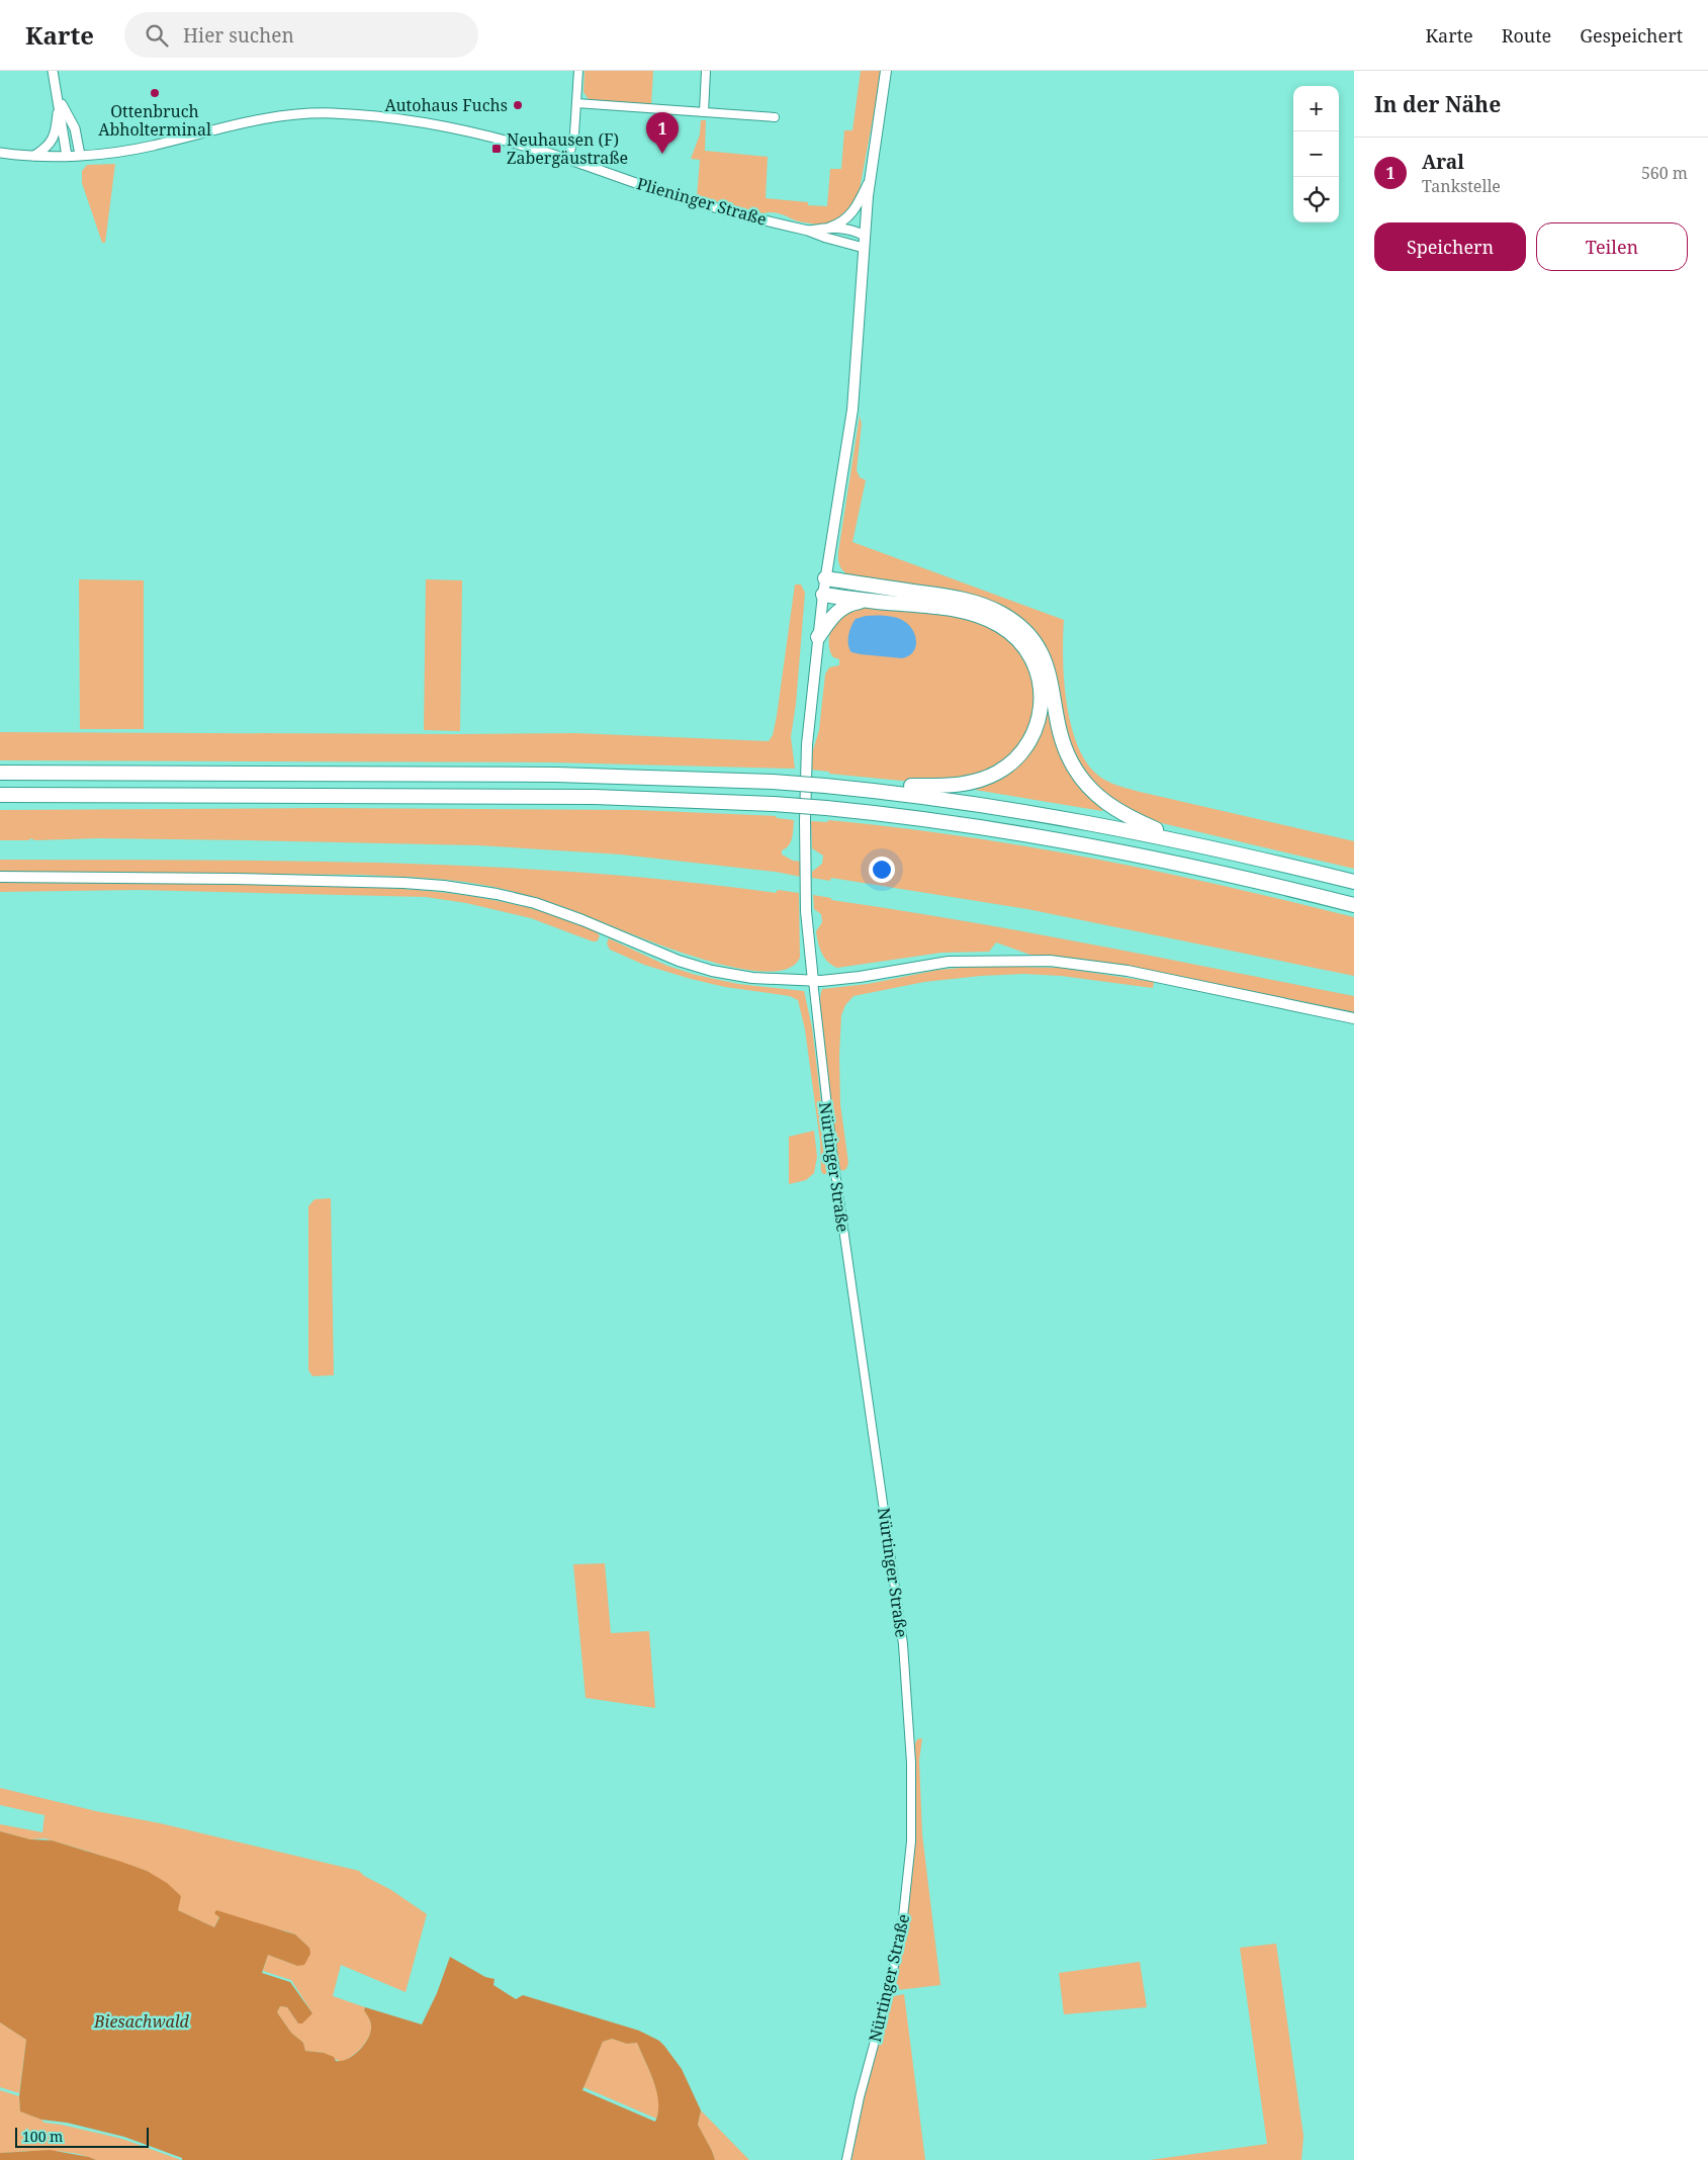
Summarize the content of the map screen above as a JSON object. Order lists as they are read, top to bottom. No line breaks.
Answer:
{"streets":{"street":["Plieninger Straße","Nürtinger Straße"]},"parks":["Biesachwald"],"places":{"other":["Ottenbruch Abholterminal","Autohaus Fuchs"],"transit":["Neuhausen (F) Zabergäustraße"]},"scale_bar":"100 m","page":{"header":"Karte","search":"Hier suchen","nav":["Karte","Route","Gespeichert"],"heading":"In der Nähe","map_buttons":["+","−"],"pins":"1","list":[{"mark":"1","name":"Aral","note":"Tankstelle","value":"560 m"}],"buttons":["Speichern","Teilen"],"scale":"100 m"}}
